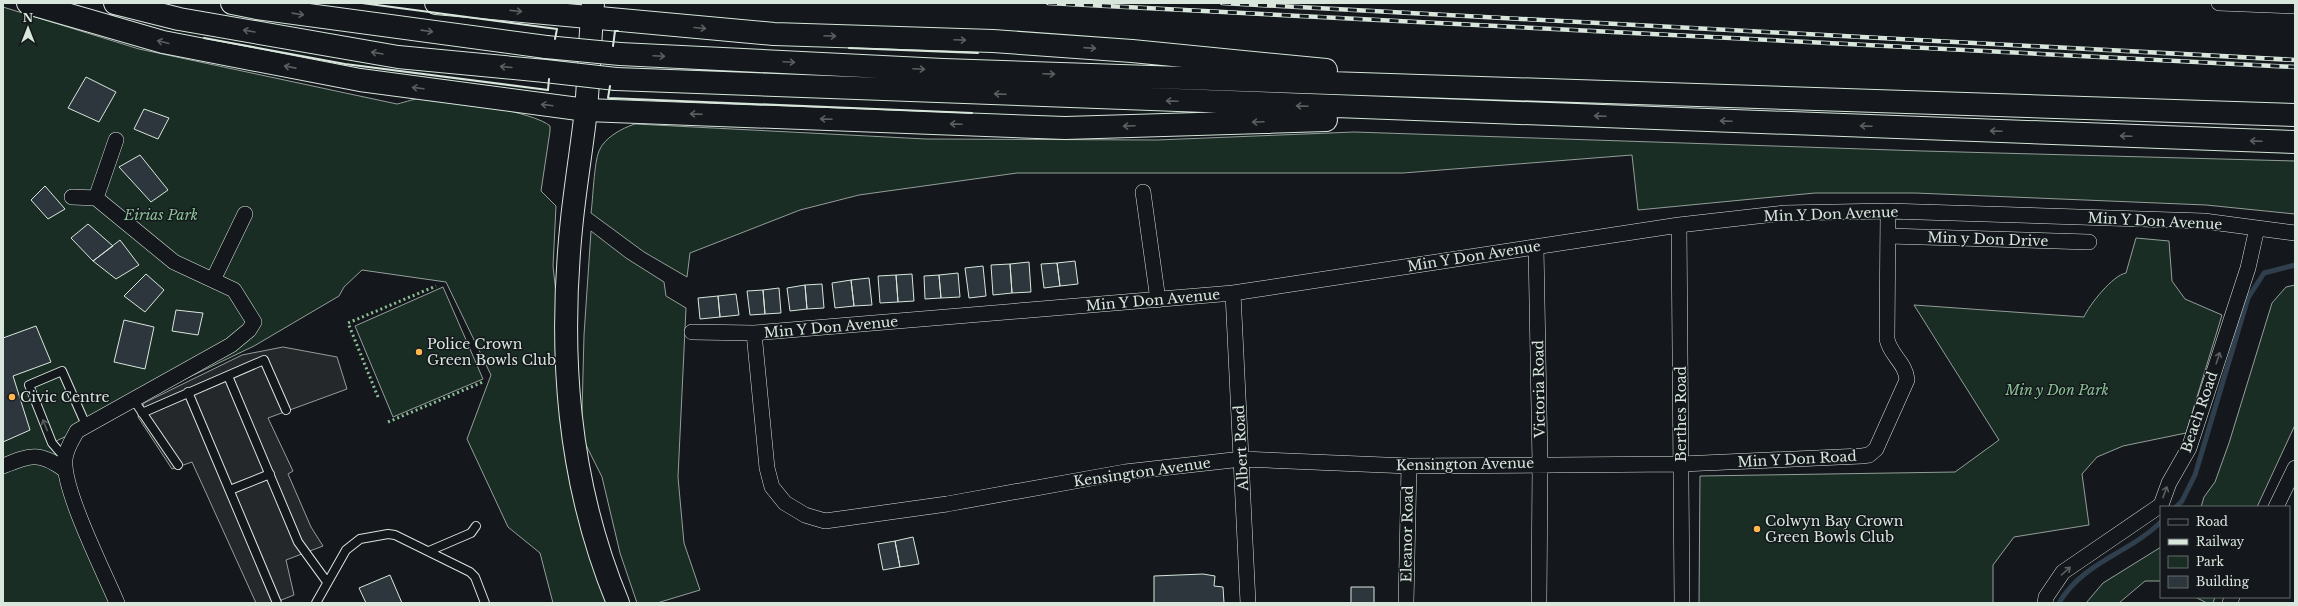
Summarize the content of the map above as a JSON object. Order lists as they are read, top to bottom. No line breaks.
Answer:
{"streets":{"street":["Min Y Don Avenue","Min y Don Drive","Victoria Road","Beach Road","Berthes Road","Albert Road","Min Y Don Road","Kensington Avenue","Eleanor Road"]},"crossings":[["Min Y Don Avenue","Victoria Road"],["Min Y Don Avenue","Beach Road"],["Min Y Don Avenue","Berthes Road"],["Min Y Don Avenue","Albert Road"],["Min Y Don Avenue","Min Y Don Road"],["Min Y Don Avenue","Kensington Avenue"],["Min y Don Drive","Min Y Don Road"],["Victoria Road","Kensington Avenue"],["Berthes Road","Min Y Don Road"],["Berthes Road","Kensington Avenue"],["Albert Road","Kensington Avenue"],["Min Y Don Road","Kensington Avenue"],["Kensington Avenue","Eleanor Road"]],"one_way":["Beach Road"],"parks":["Eirias Park","Min y Don Park"],"places":["Police Crown Green Bowls Club","Civic Centre","Colwyn Bay Crown Green Bowls Club"],"legend":["Road","Railway","Park","Building"],"north":"top"}
